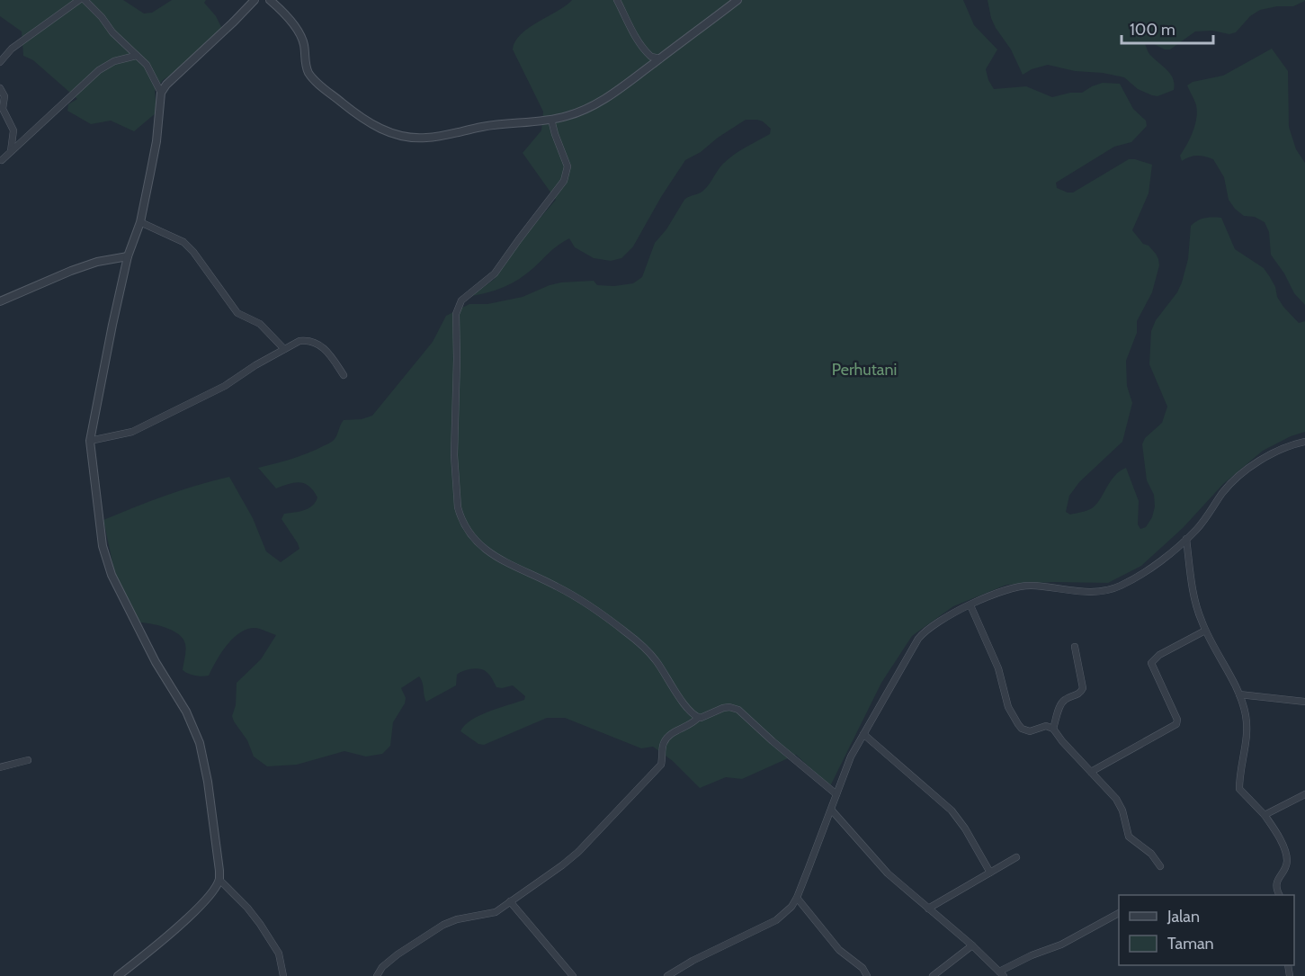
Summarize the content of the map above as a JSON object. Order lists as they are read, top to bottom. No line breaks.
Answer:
{"parks":["Perhutani"],"legend":["Jalan","Taman"],"scale_bar":"100 m"}
